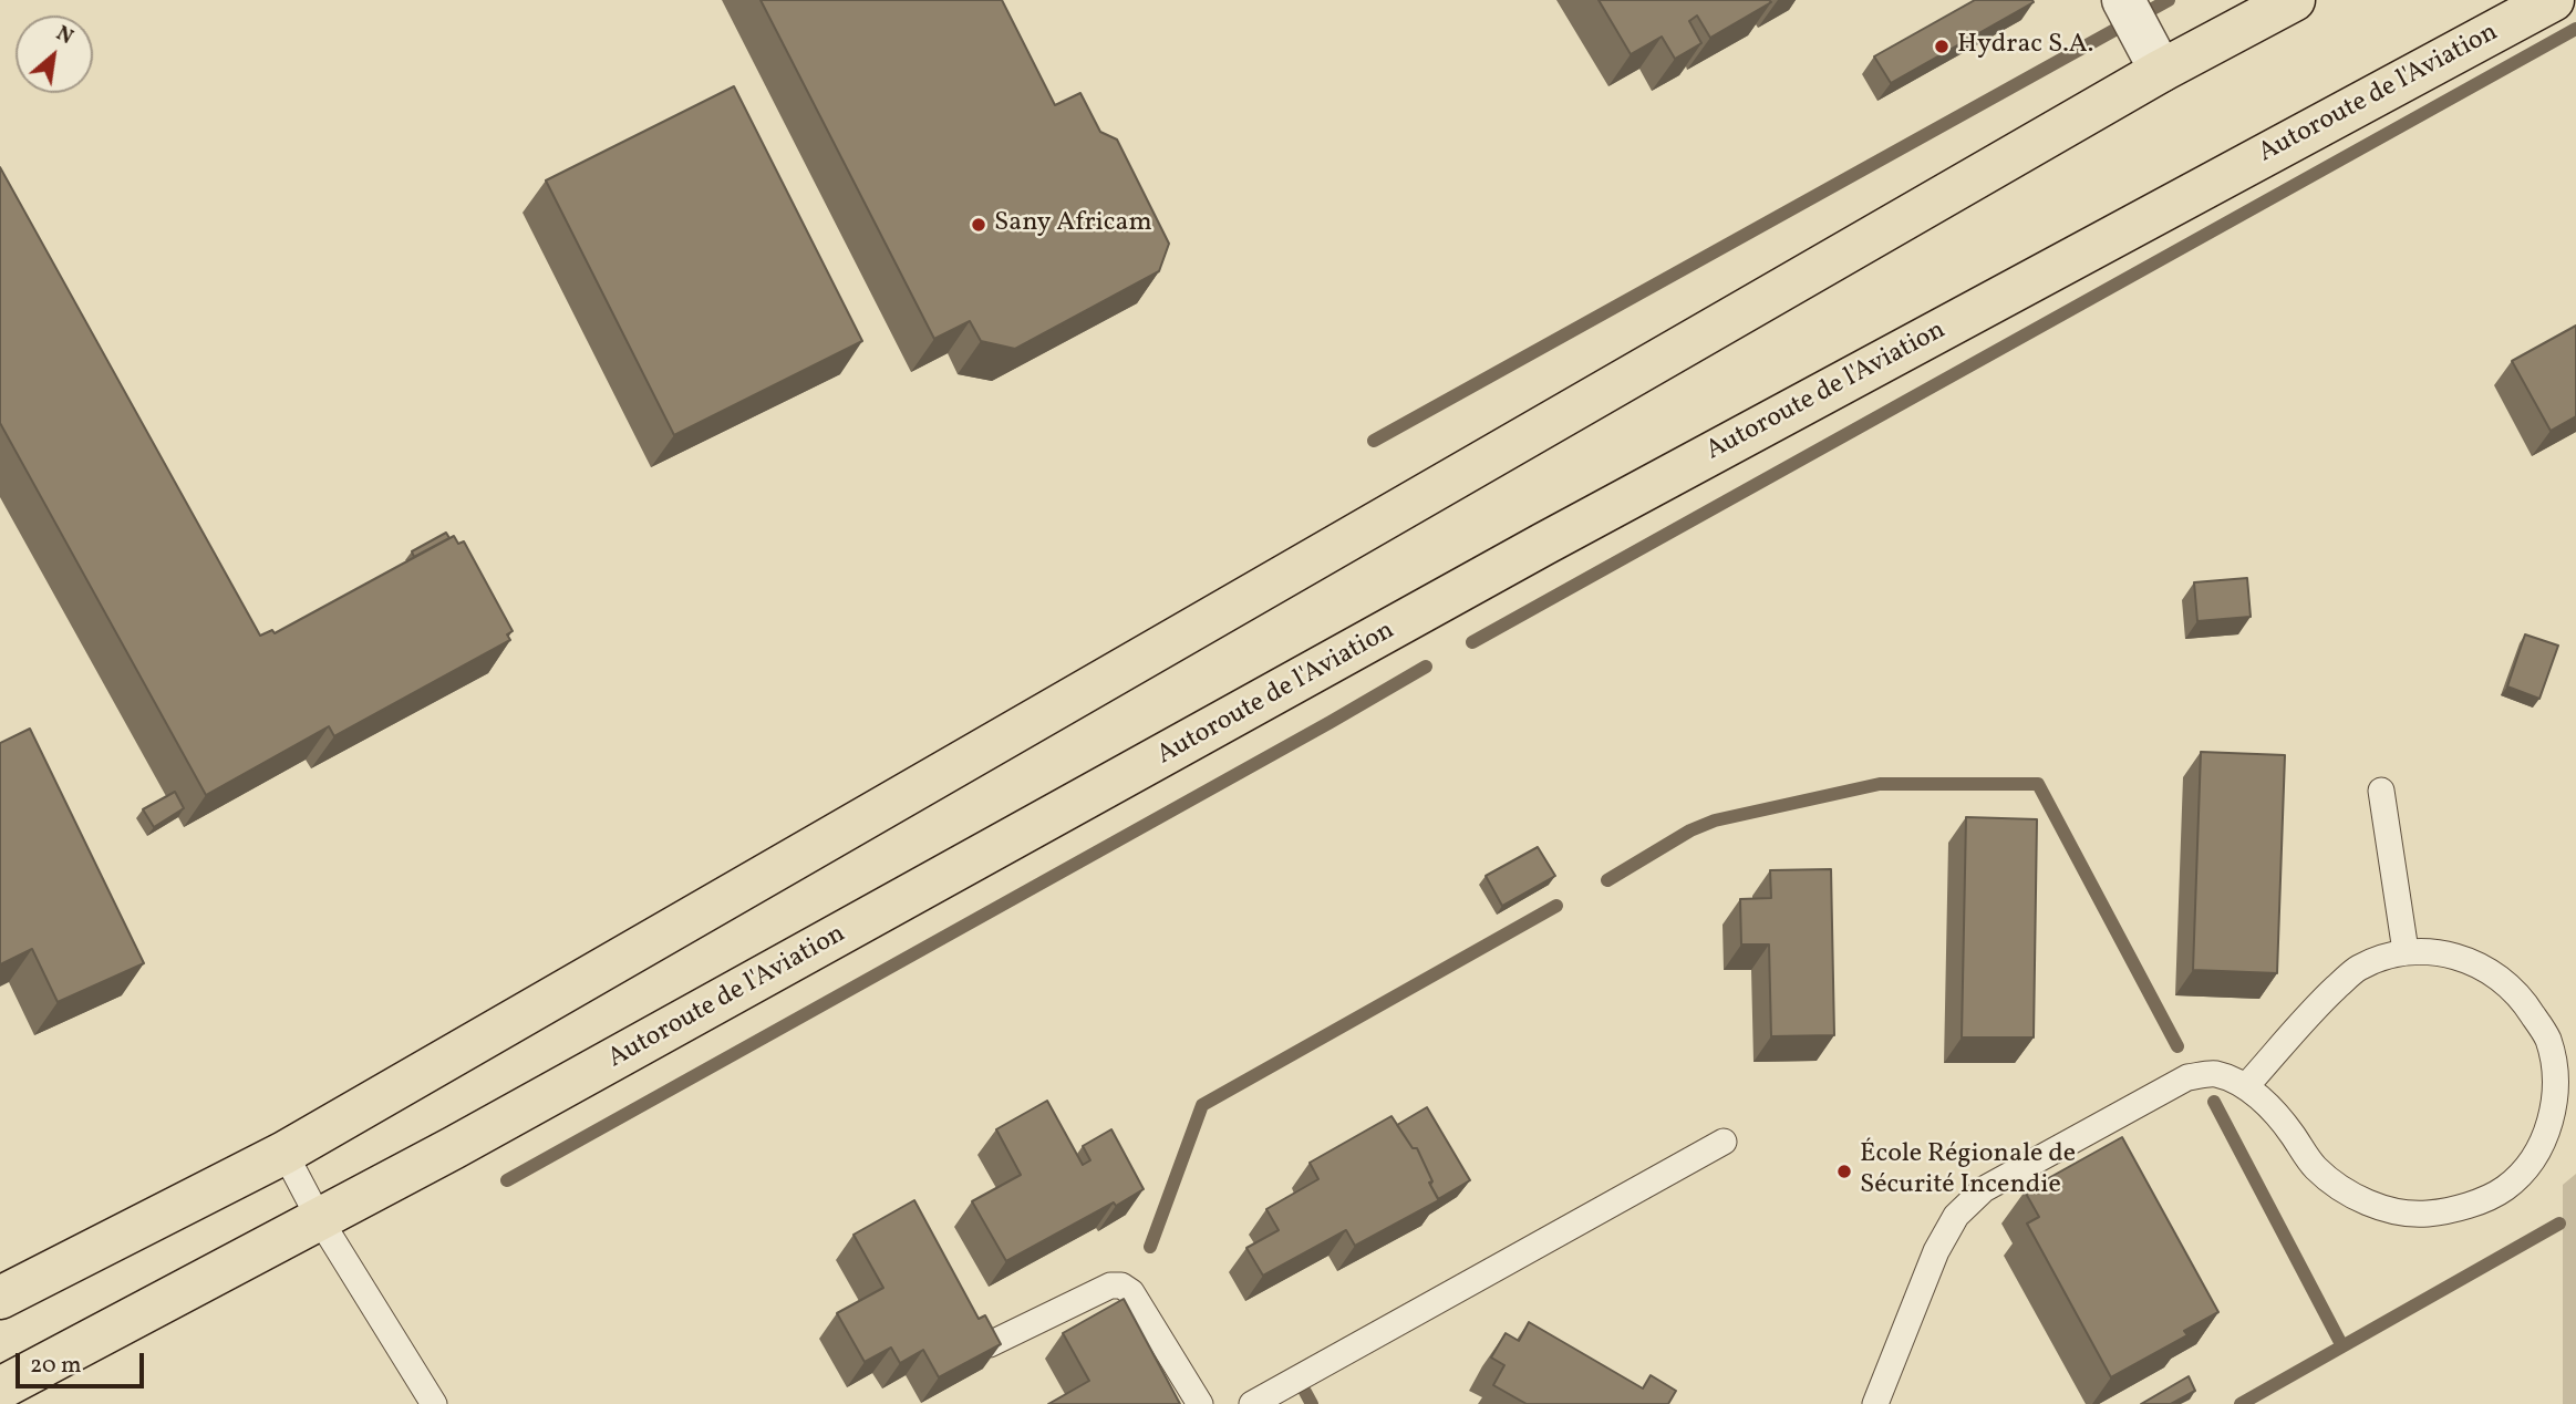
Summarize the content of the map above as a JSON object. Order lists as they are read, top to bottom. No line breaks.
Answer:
{"streets":{"highway":["Autoroute de l'Aviation"]},"places":["Hydrac S.A.","Sany Africam","École Régionale de Sécurité Incendie"],"scale_bar":"20 m","north":"top right"}
